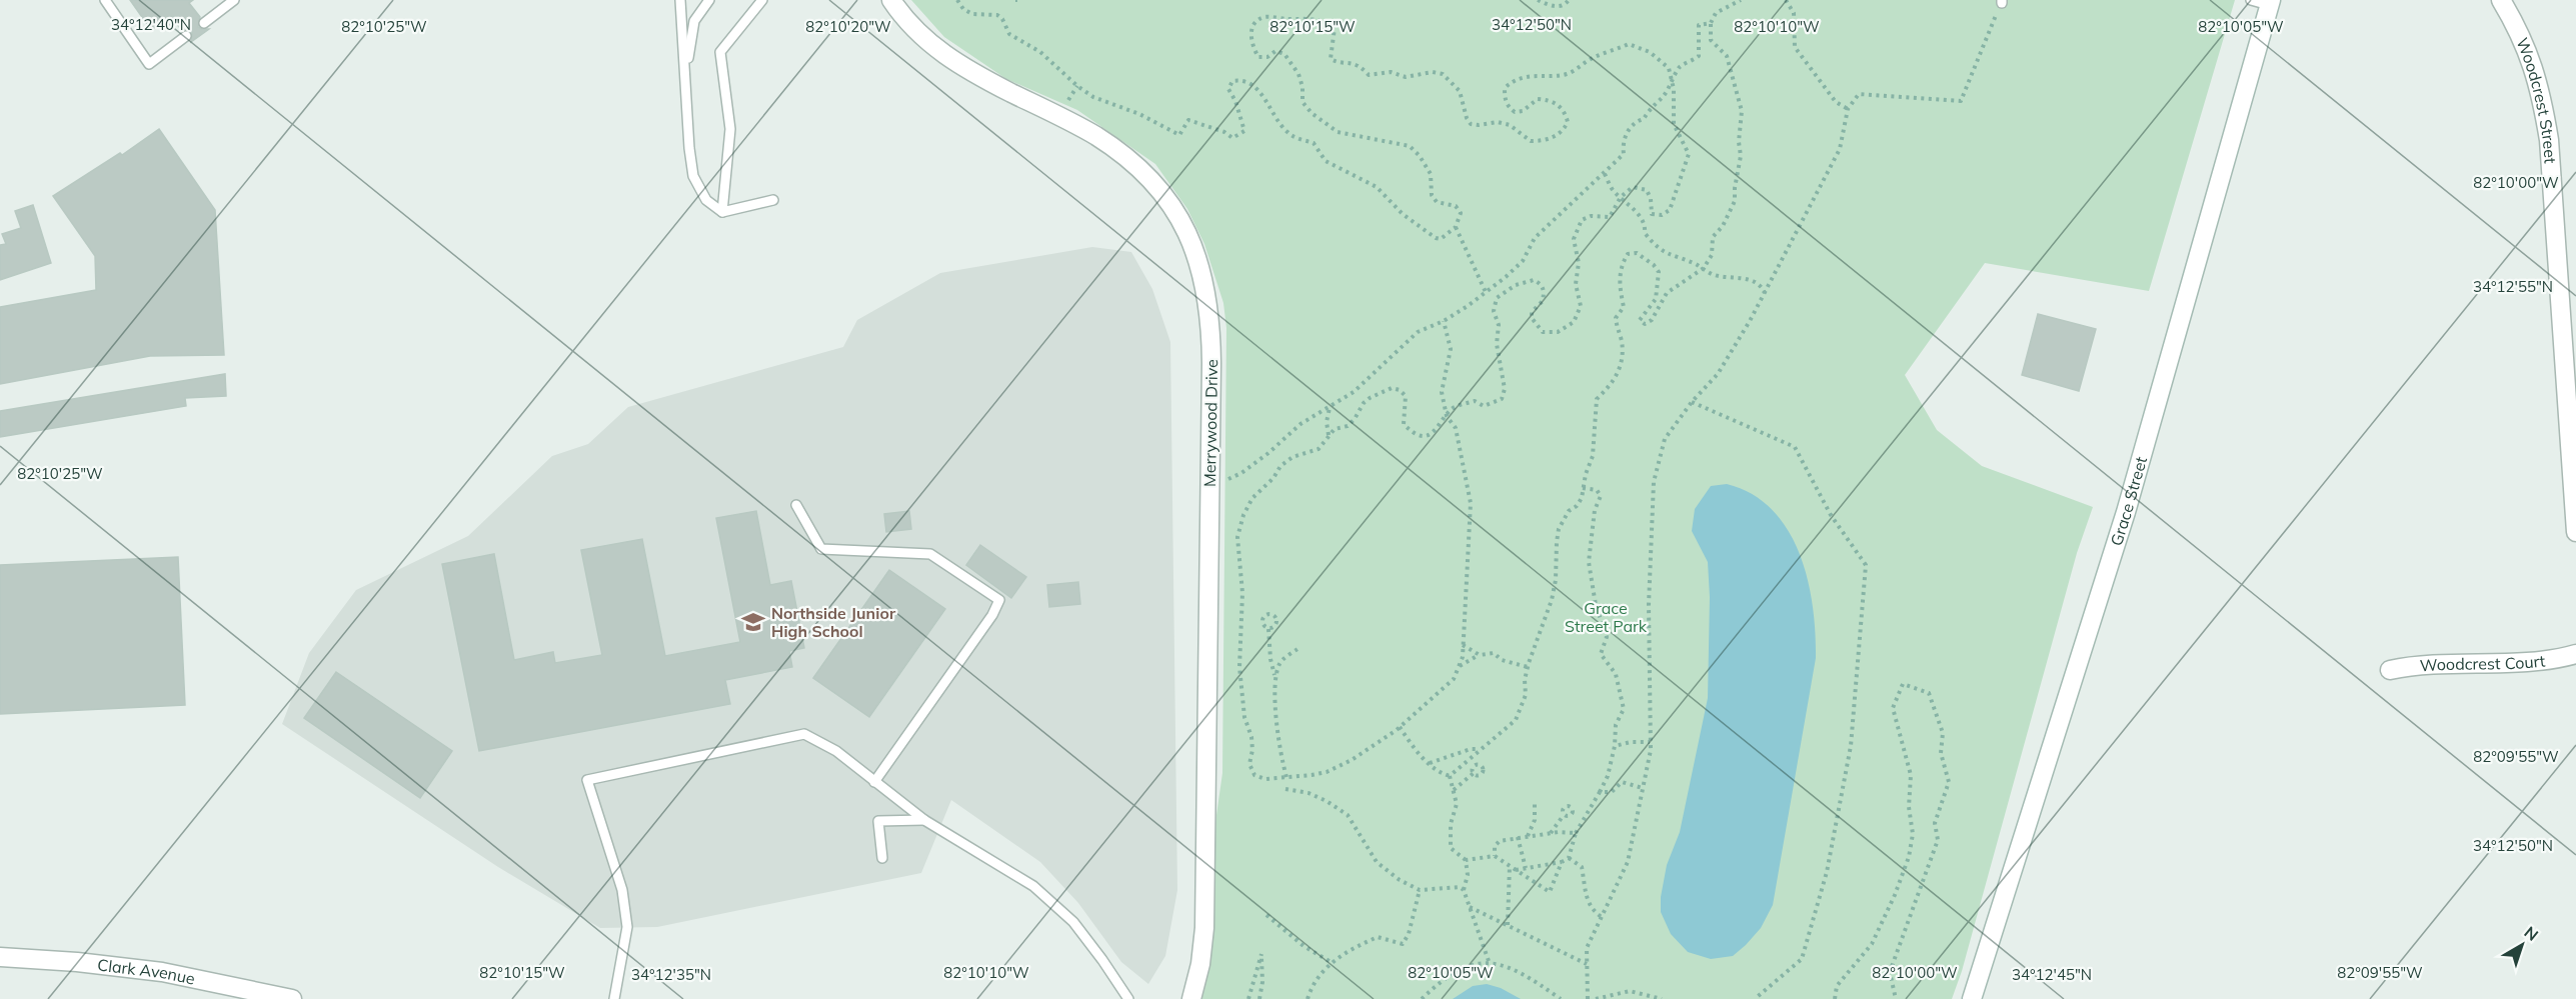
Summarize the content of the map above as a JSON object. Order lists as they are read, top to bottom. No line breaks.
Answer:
{"streets":{"street":["Woodcrest Street","Merrywood Drive","Grace Street","Woodcrest Court","Clark Avenue"]},"parks":["Grace Street Park"],"places":{"school or university":["Northside Junior High School"]},"north":"top right","coordinates":["34°12'40\"N","34°12'50\"N","82°10'25\"W","82°10'20\"W","82°10'15\"W","82°10'10\"W","82°10'05\"W","82°10'00\"W","34°12'55\"N","82°09'55\"W","34°12'35\"N","34°12'45\"N"]}
